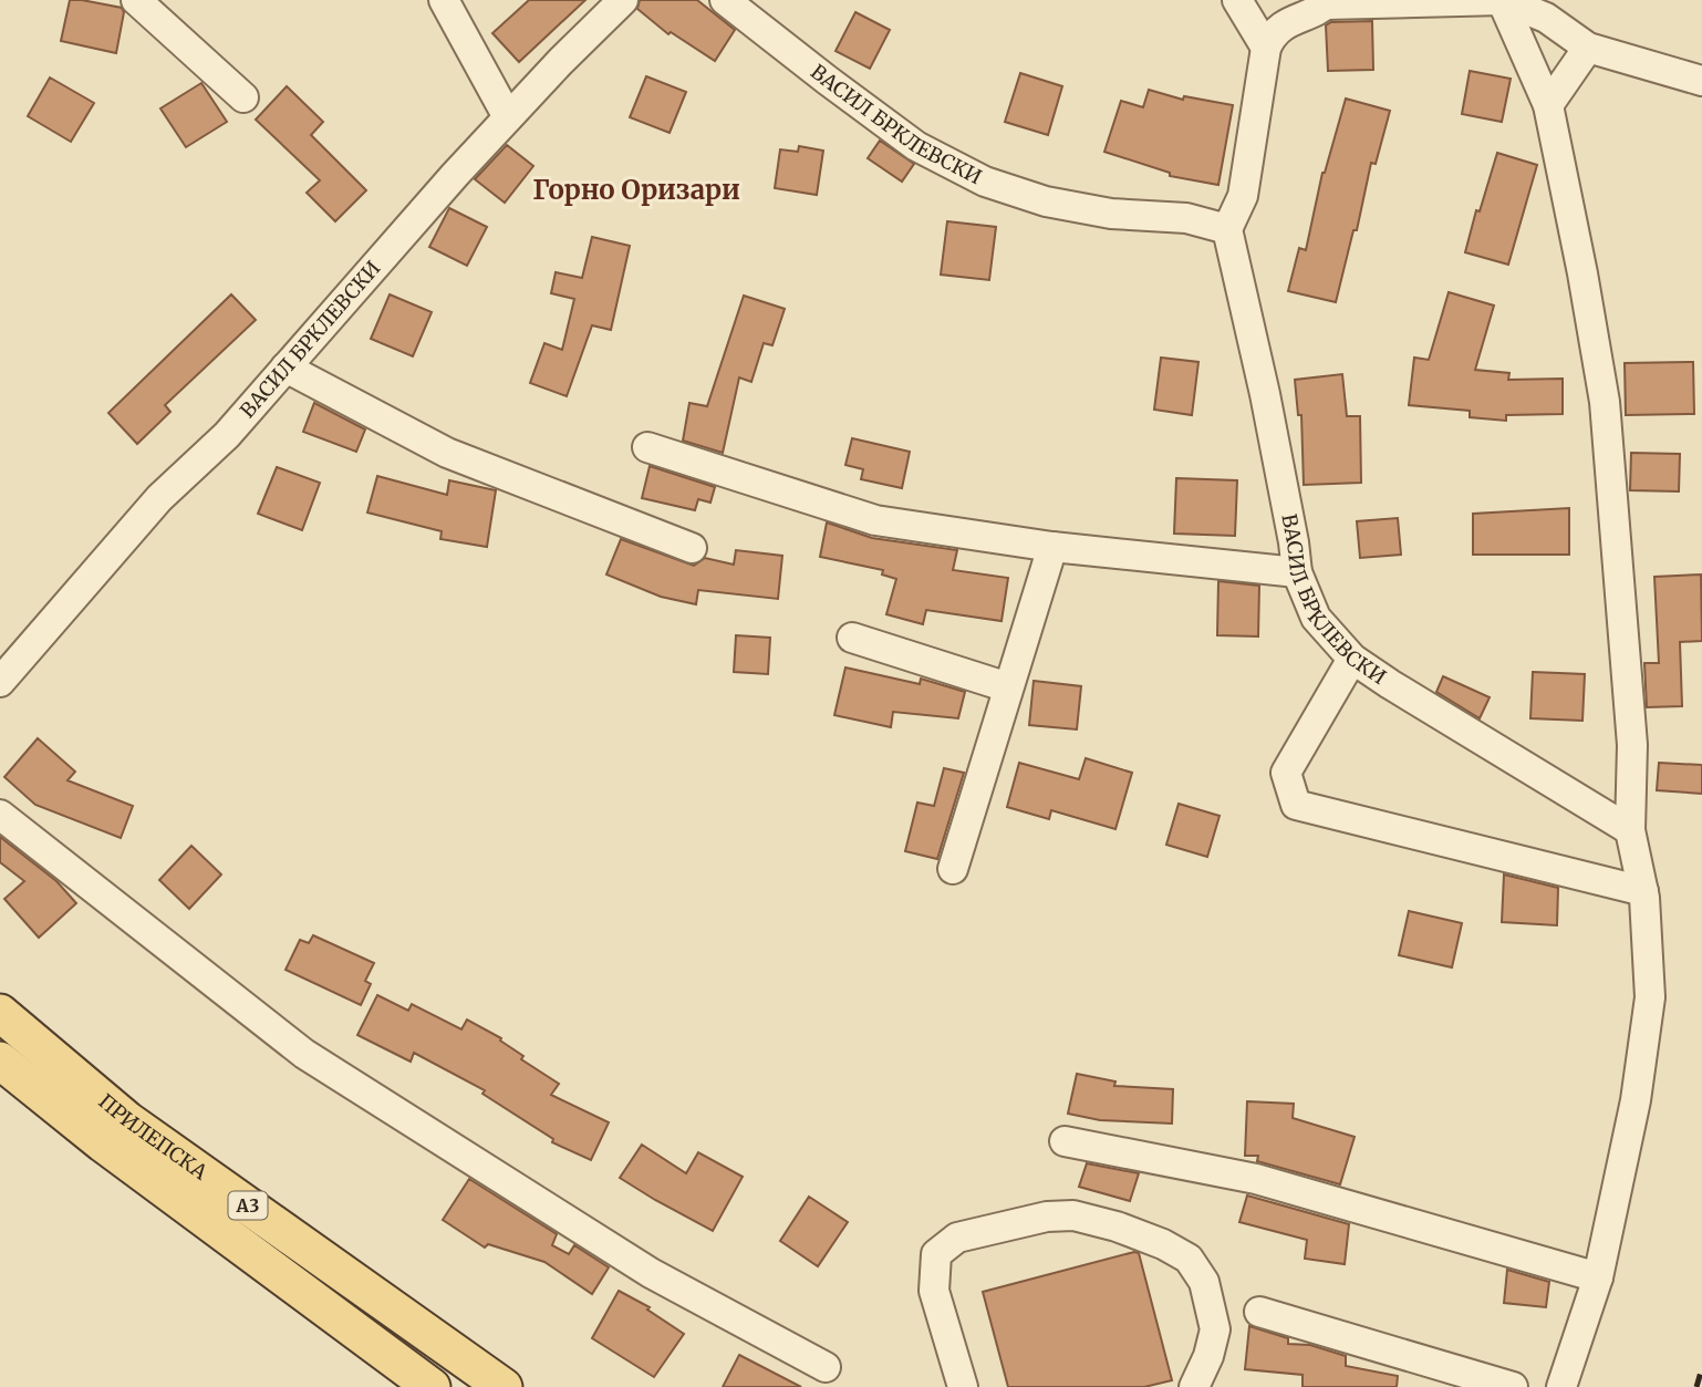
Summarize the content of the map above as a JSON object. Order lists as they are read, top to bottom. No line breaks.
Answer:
{"streets":{"main road":["ПРИЛЕПСКА","A3"],"street":["ВАСИЛ БРКЛЕВСКИ"]},"districts":["Горно Оризари"]}
